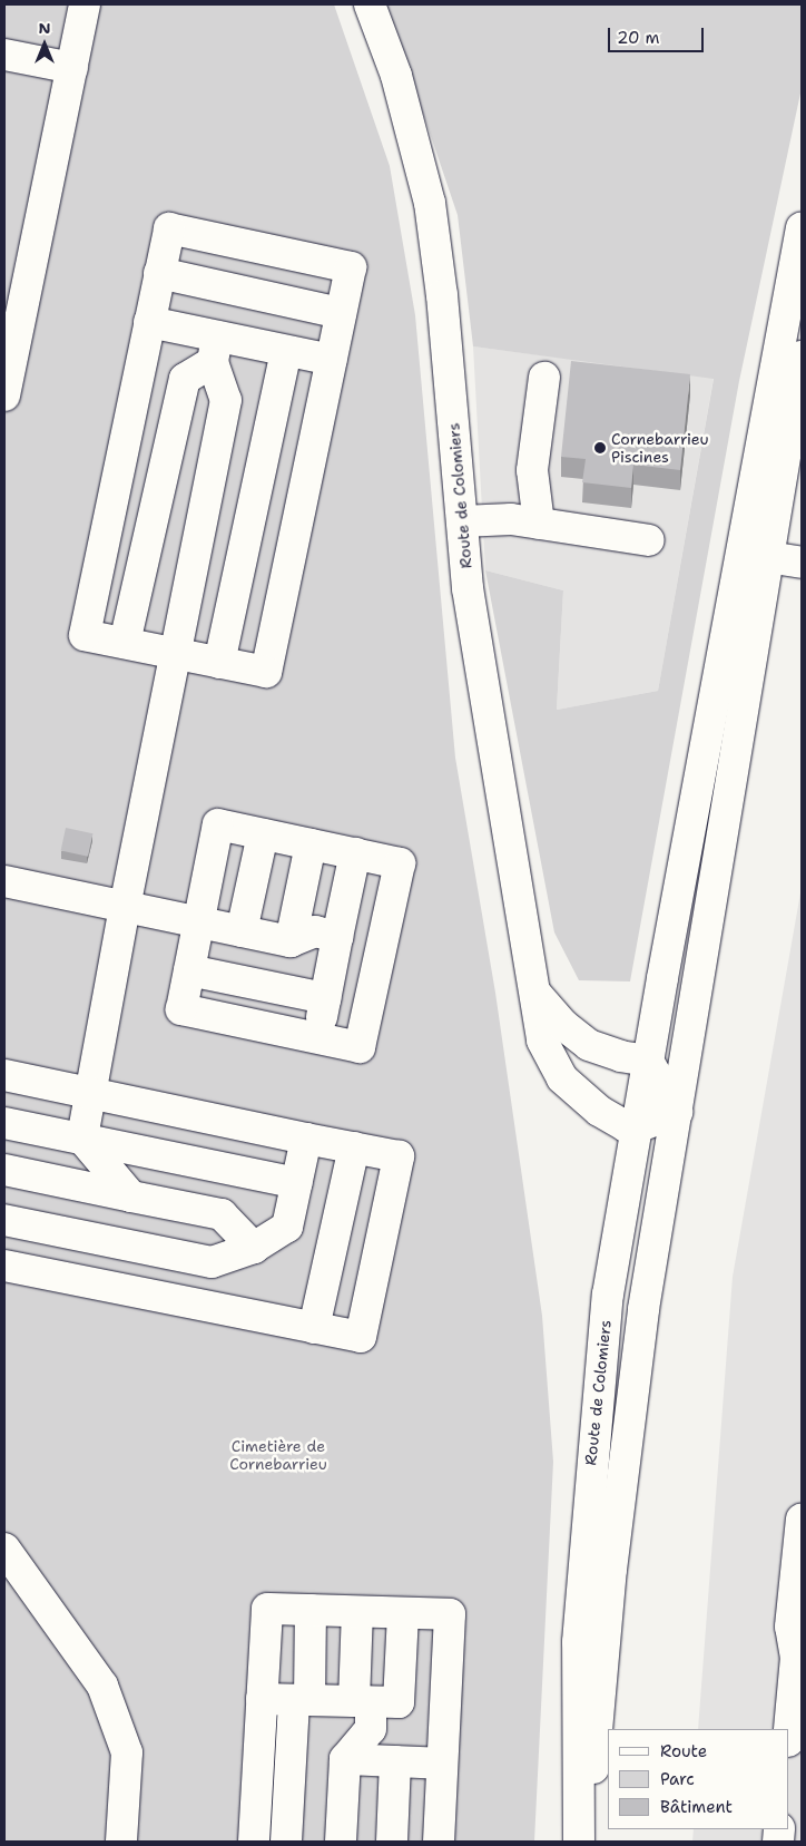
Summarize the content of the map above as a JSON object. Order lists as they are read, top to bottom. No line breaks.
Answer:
{"streets":{"main road":["Route de Colomiers"]},"parks":["Cimetière de Cornebarrieu"],"places":["Cornebarrieu Piscines"],"legend":["Route","Parc","Bâtiment"],"scale_bar":"20 m","north":"top"}
